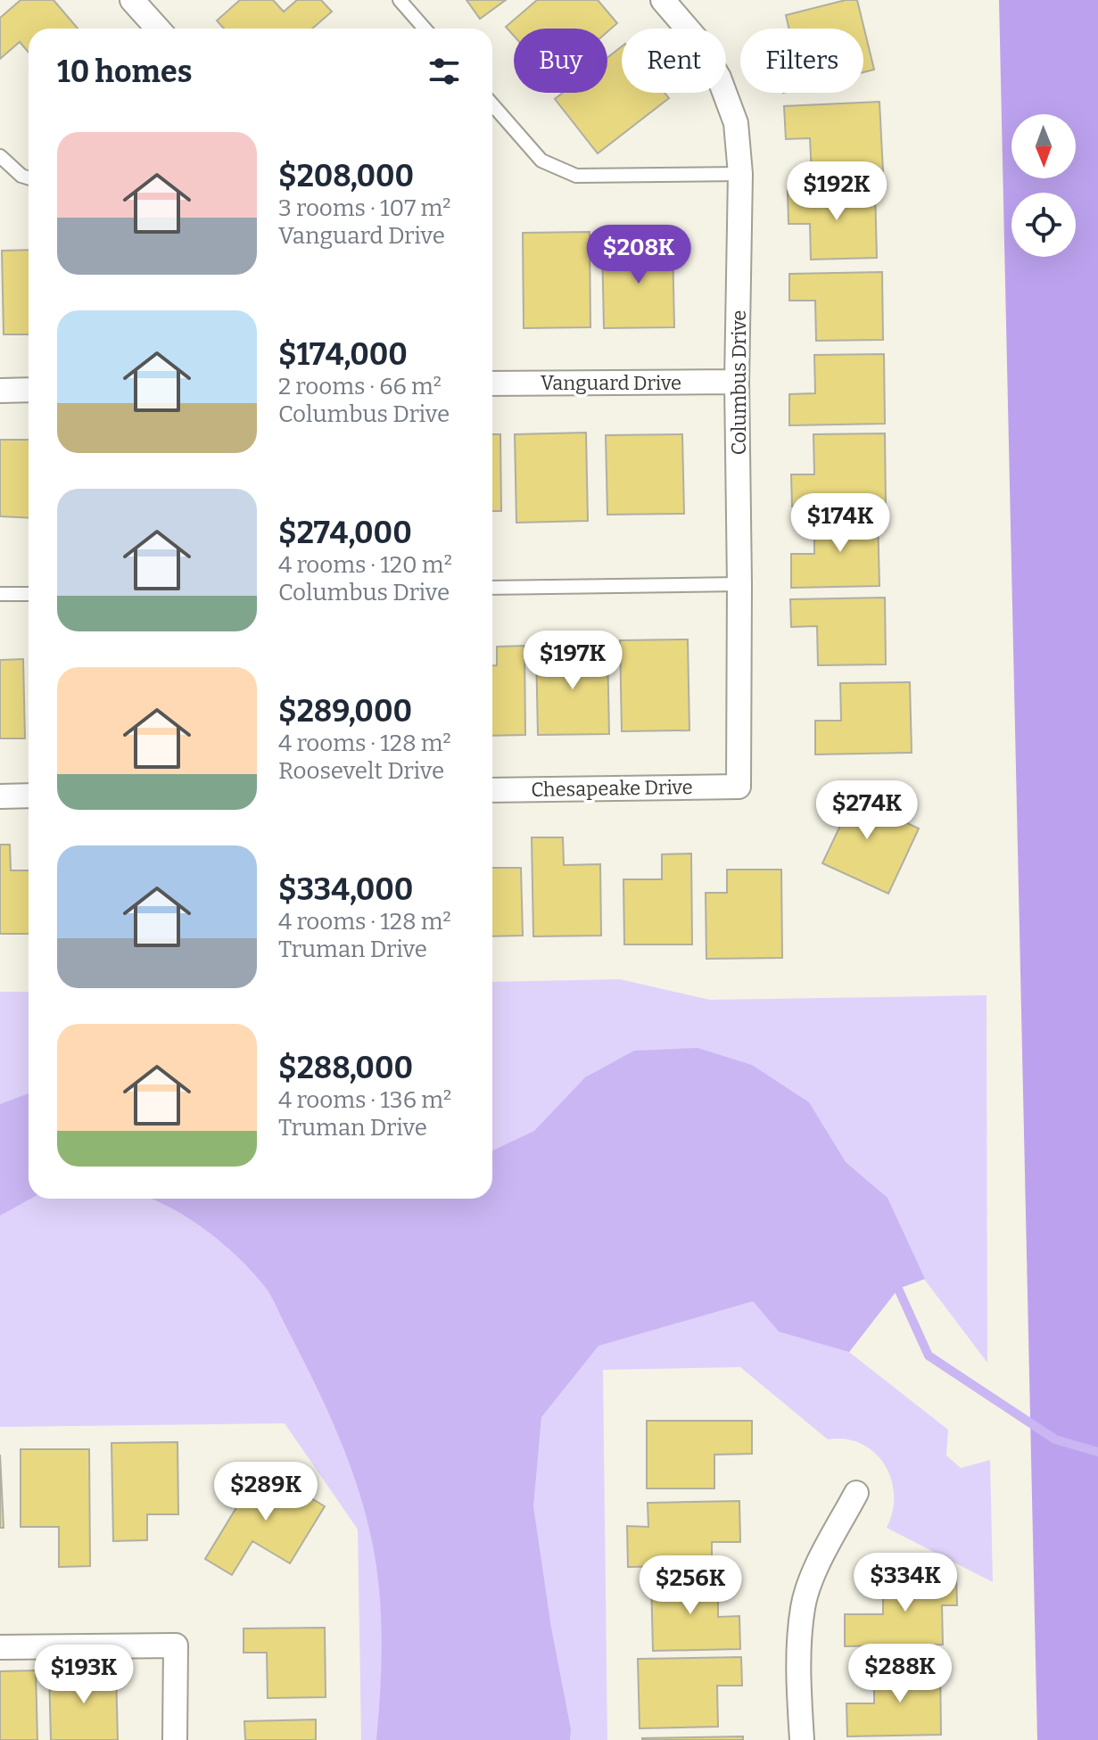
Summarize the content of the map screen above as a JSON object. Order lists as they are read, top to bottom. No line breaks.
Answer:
{"streets":{"street":["Vanguard Drive","Columbus Drive","Chesapeake Drive"]},"crossings":[["Vanguard Drive","Columbus Drive"],["Columbus Drive","Chesapeake Drive"]],"north":"bottom","page":{"chip":["Buy","Rent","Filters"],"heading":"10 homes","list":[{"name":"$208,000","note":"3 rooms · 107 m² · Vanguard Drive"},{"name":"$174,000","note":"2 rooms · 66 m² · Columbus Drive"},{"name":"$274,000","note":"4 rooms · 120 m² · Columbus Drive"},{"name":"$289,000","note":"4 rooms · 128 m² · Roosevelt Drive"},{"name":"$334,000","note":"4 rooms · 128 m² · Truman Drive"},{"name":"$288,000","note":"4 rooms · 136 m² · Truman Drive"}],"price":["$192K","$208K","$174K","$197K","$274K","$289K","$334K","$256K","$288K","$193K"]}}
